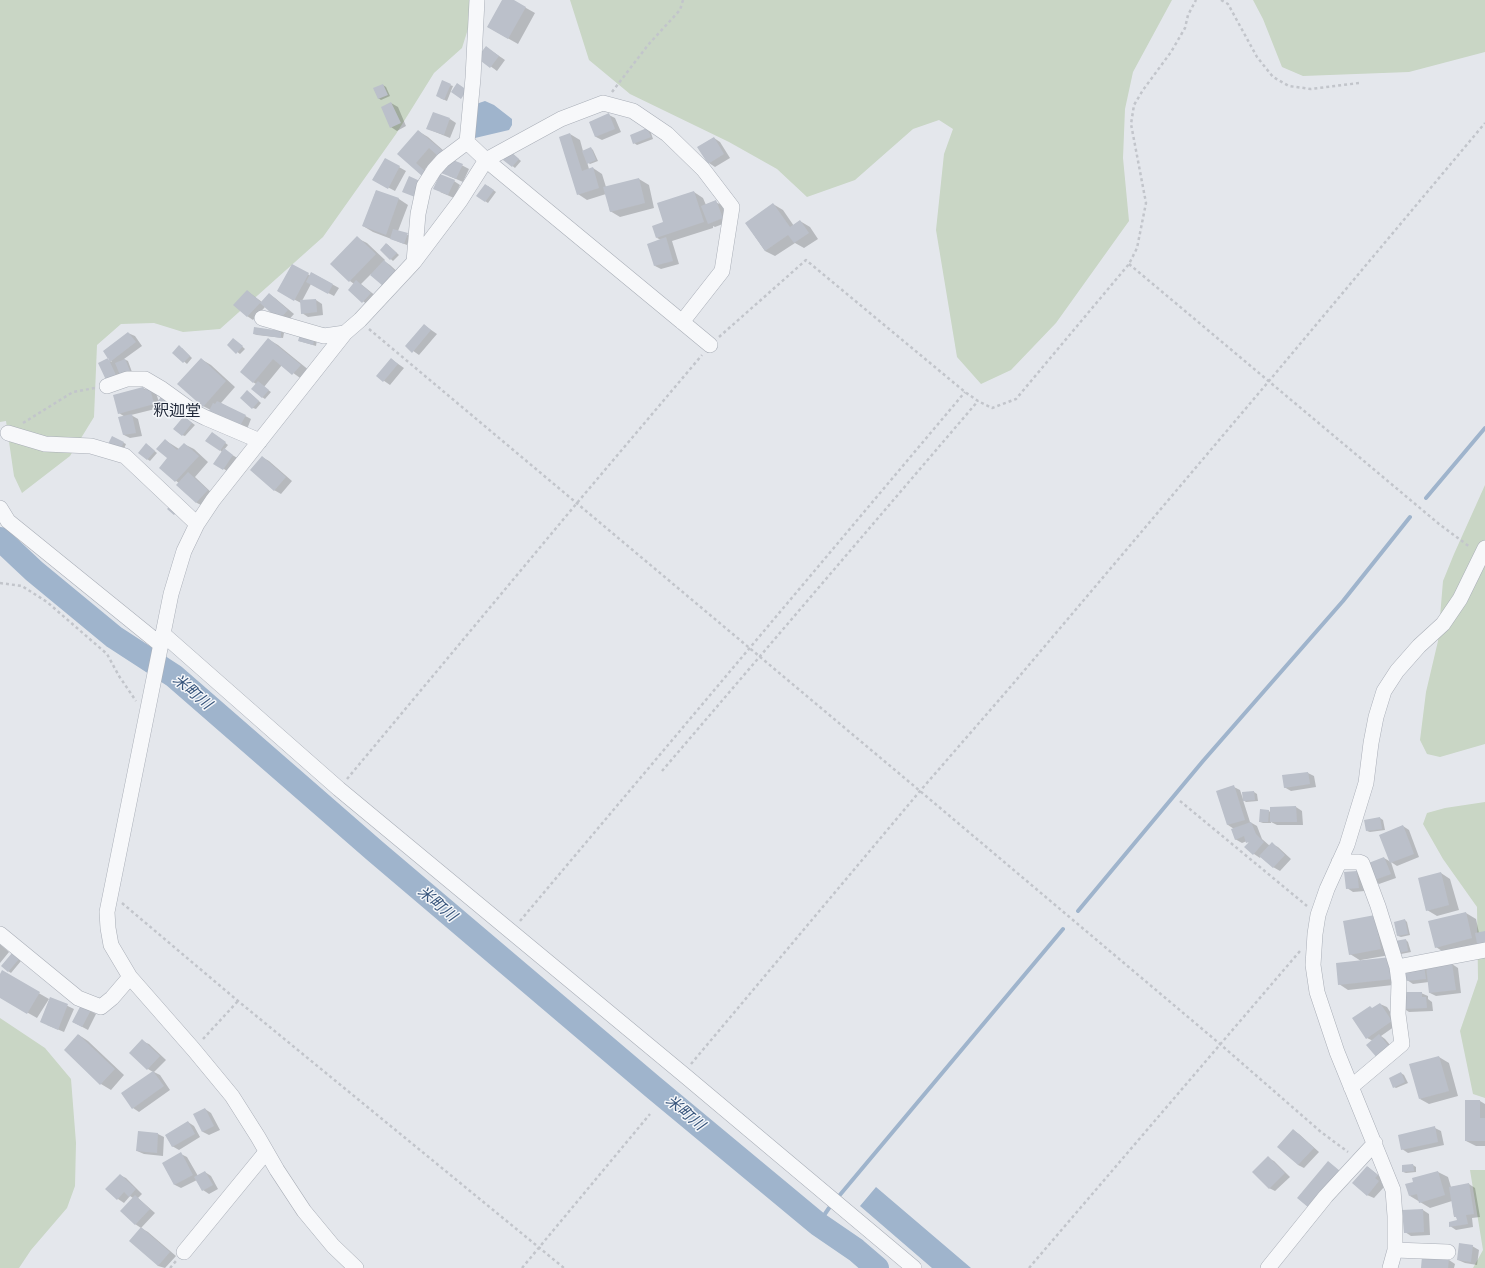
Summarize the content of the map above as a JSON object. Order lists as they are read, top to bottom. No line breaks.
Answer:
{"districts":["釈迦堂"],"water":["米町川"]}
